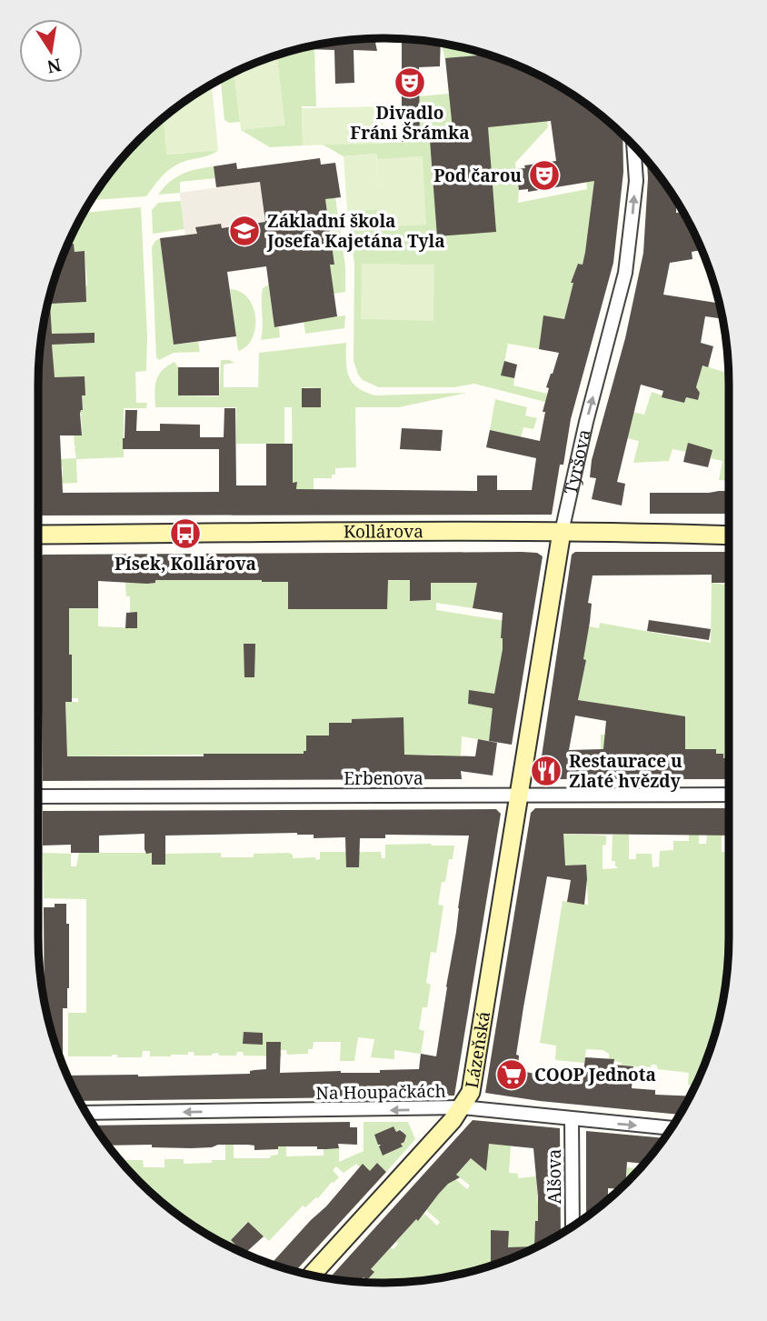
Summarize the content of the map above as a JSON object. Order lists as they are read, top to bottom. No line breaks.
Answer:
{"streets":{"street":["Tyršova","Kollárova","Erbenova","Lázeňská","Na Houpačkách","Alšova"]},"crossings":[["Tyršova","Kollárova"],["Tyršova","Erbenova"],["Tyršova","Lázeňská"],["Erbenova","Lázeňská"],["Lázeňská","Na Houpačkách"],["Na Houpačkách","Alšova"]],"one_way":["Tyršova"],"places":{"theatre":["Divadlo Fráni Šrámka","Pod čarou"],"school or university":["Základní škola Josefa Kajetána Tyla"],"bus stop":["Písek, Kollárova"],"restaurant":["Restaurace u Zlaté hvězdy"],"supermarket":["COOP Jednota"]},"north":"bottom"}
